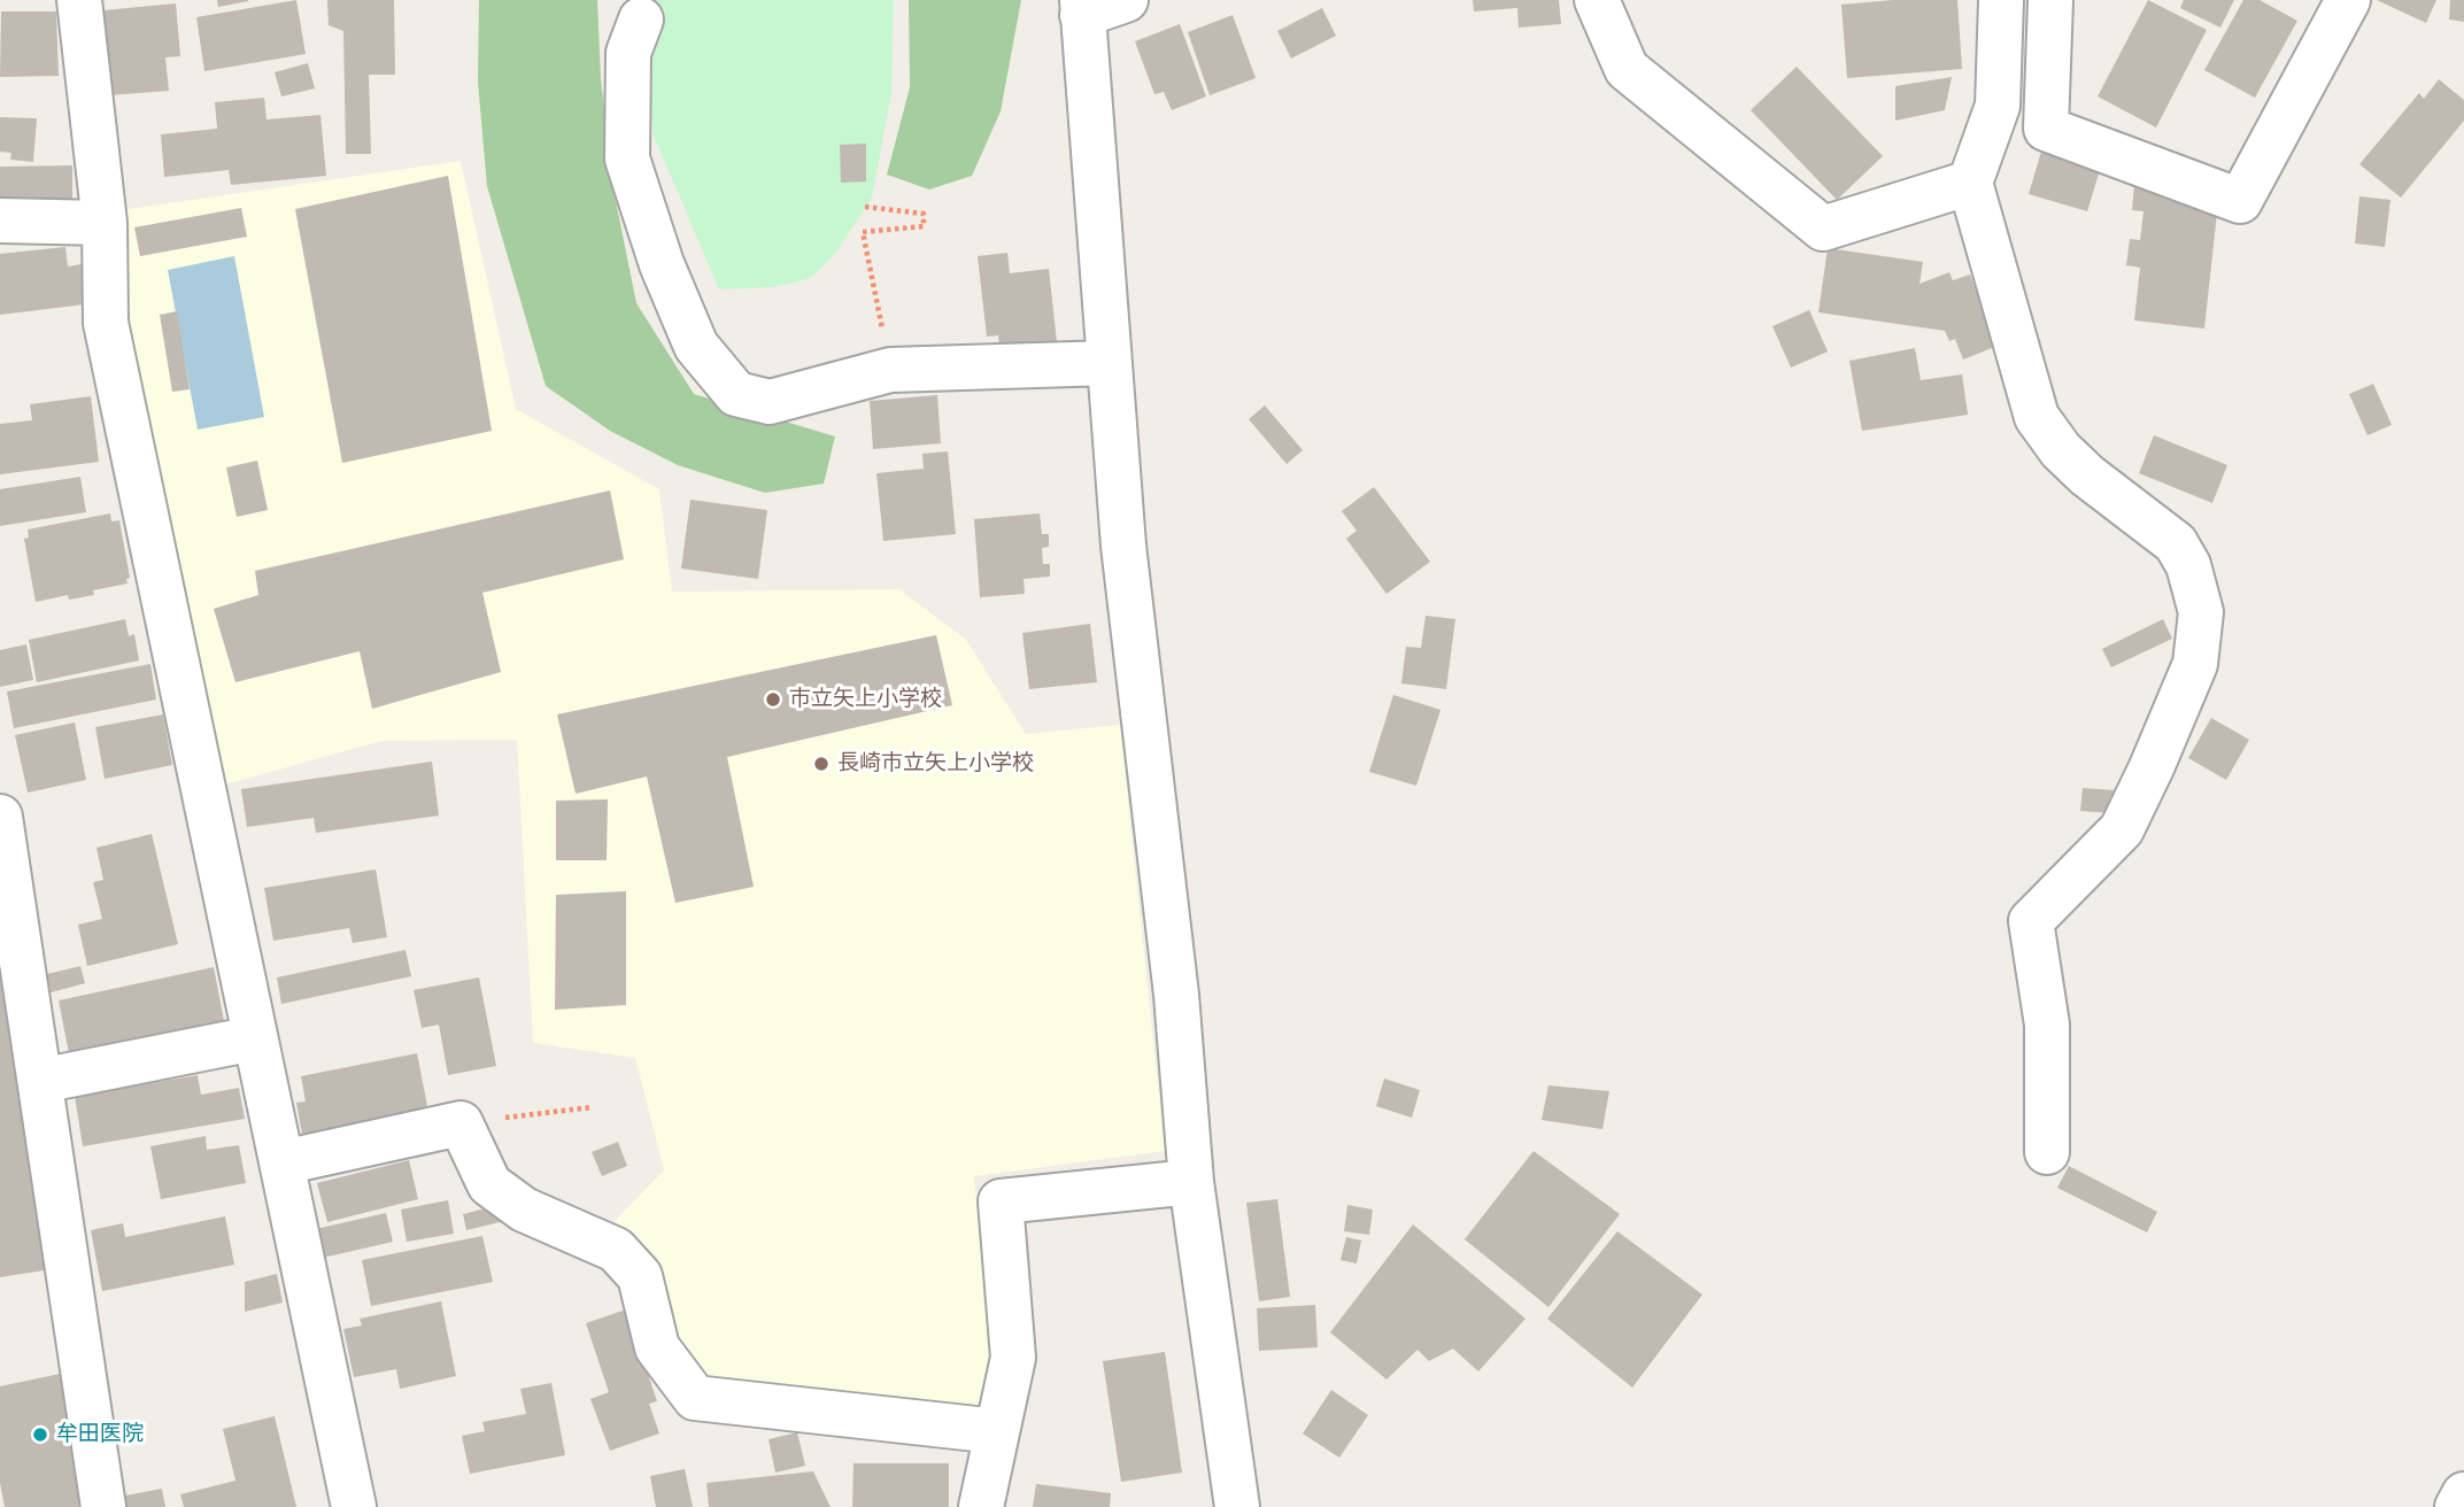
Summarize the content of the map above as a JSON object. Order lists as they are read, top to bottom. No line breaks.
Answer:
{"places":["市立矢上小学校","長崎市立矢上小学校","牟田医院"]}
